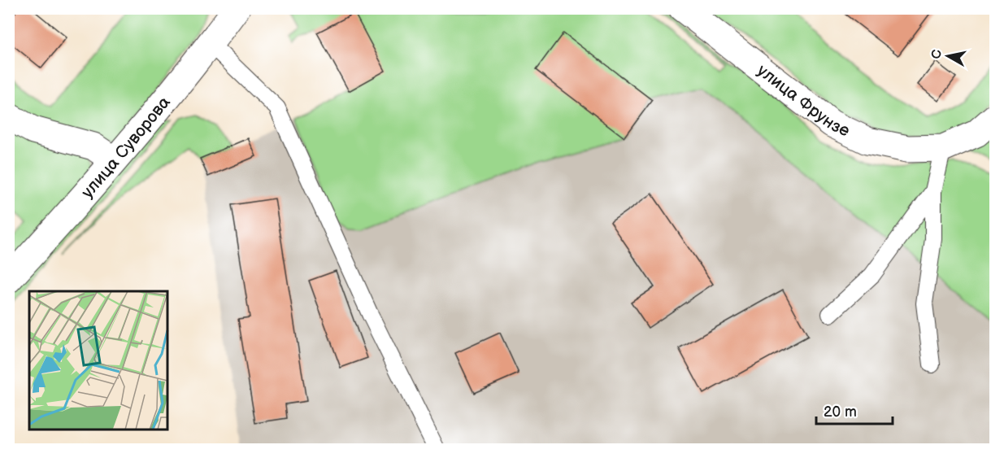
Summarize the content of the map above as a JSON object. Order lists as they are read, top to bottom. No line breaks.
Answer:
{"streets":{"main road":["улица Фрунзе","улица Суворова"]},"scale_bar":"20 m","north":"left"}
